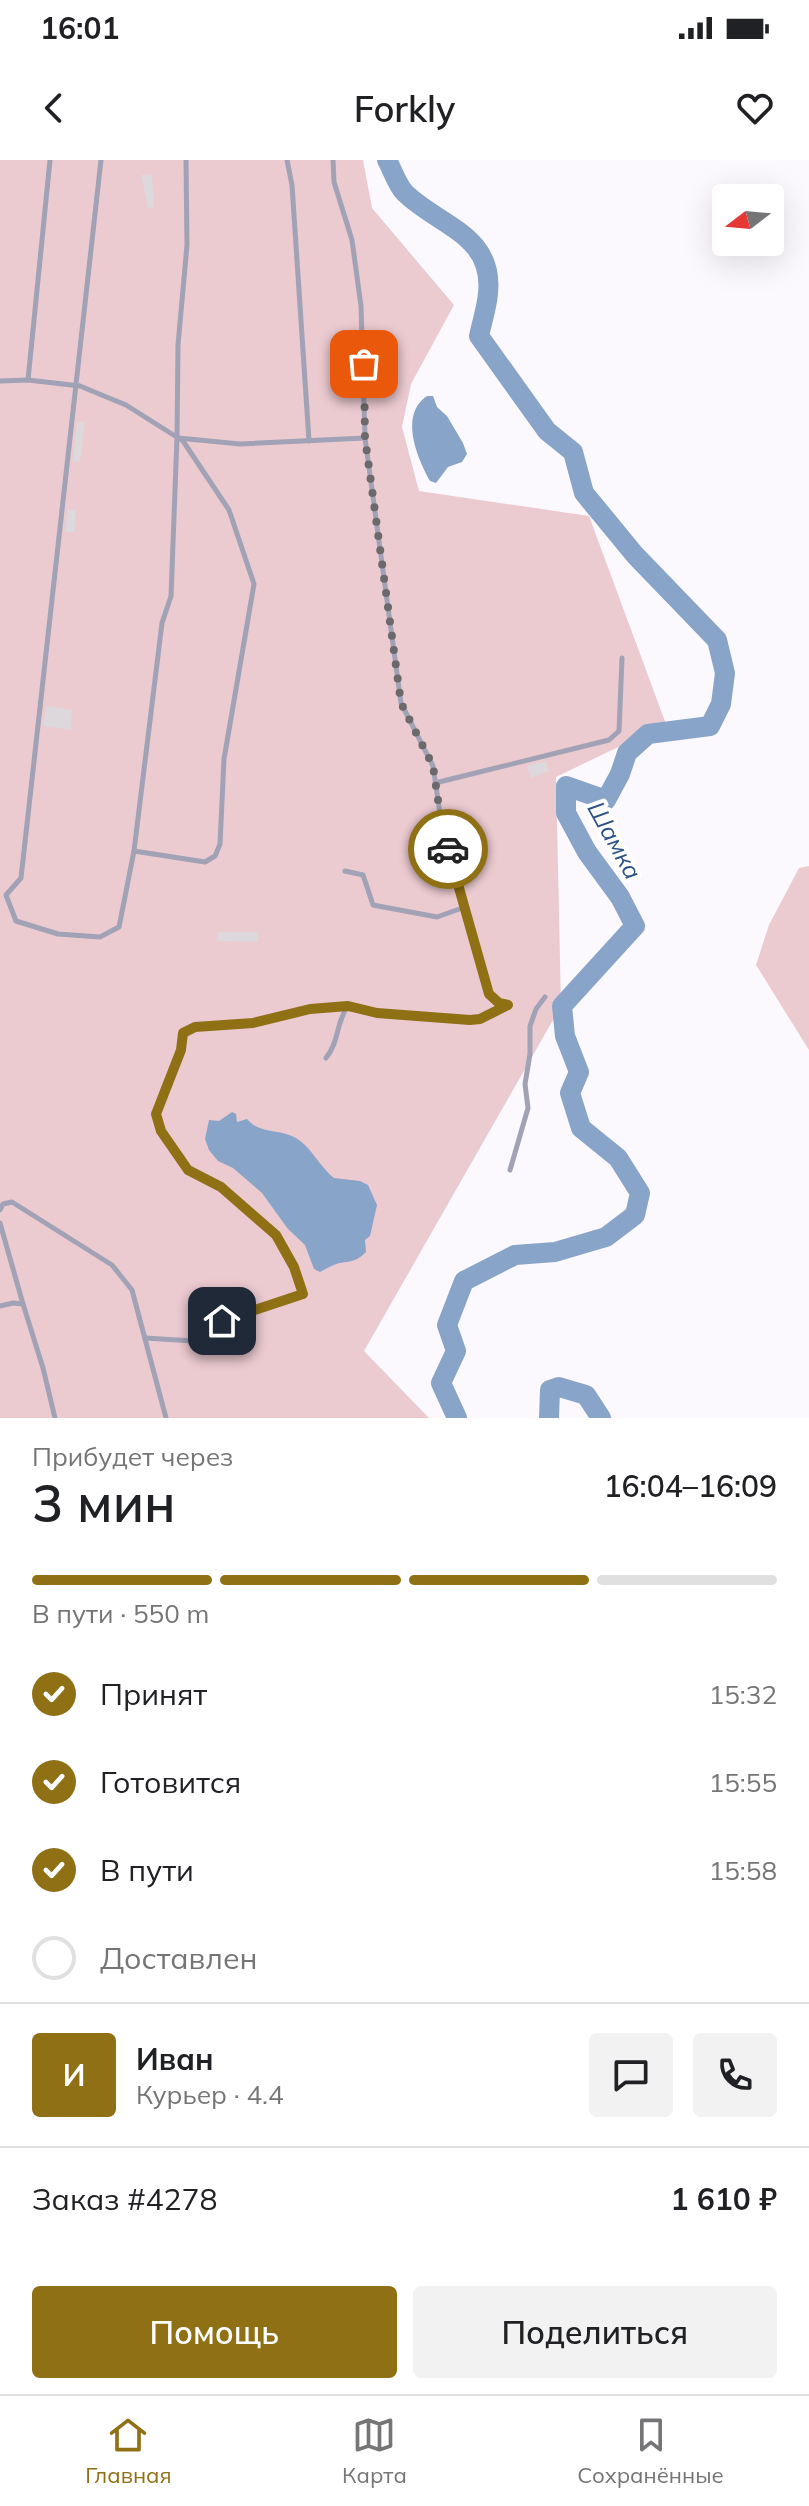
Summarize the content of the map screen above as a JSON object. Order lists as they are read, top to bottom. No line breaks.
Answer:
{"water":["Шамка"],"north":"left","page":{"status":"16:01","header":"Forkly","heading":["3 мин","Прибудет через","16:04–16:09"],"panel":["Иван","Курьер · 4.4","Заказ #4278","1 610 ₽"],"bar":"В пути · 550 m","list":[["Принят","15:32"],["Готовится","15:55"],["В пути","15:58"],"Доставлен"],"round":"И","buttons":["Помощь","Поделиться"],"tabs":["Главная","Карта","Сохранённые"]}}
